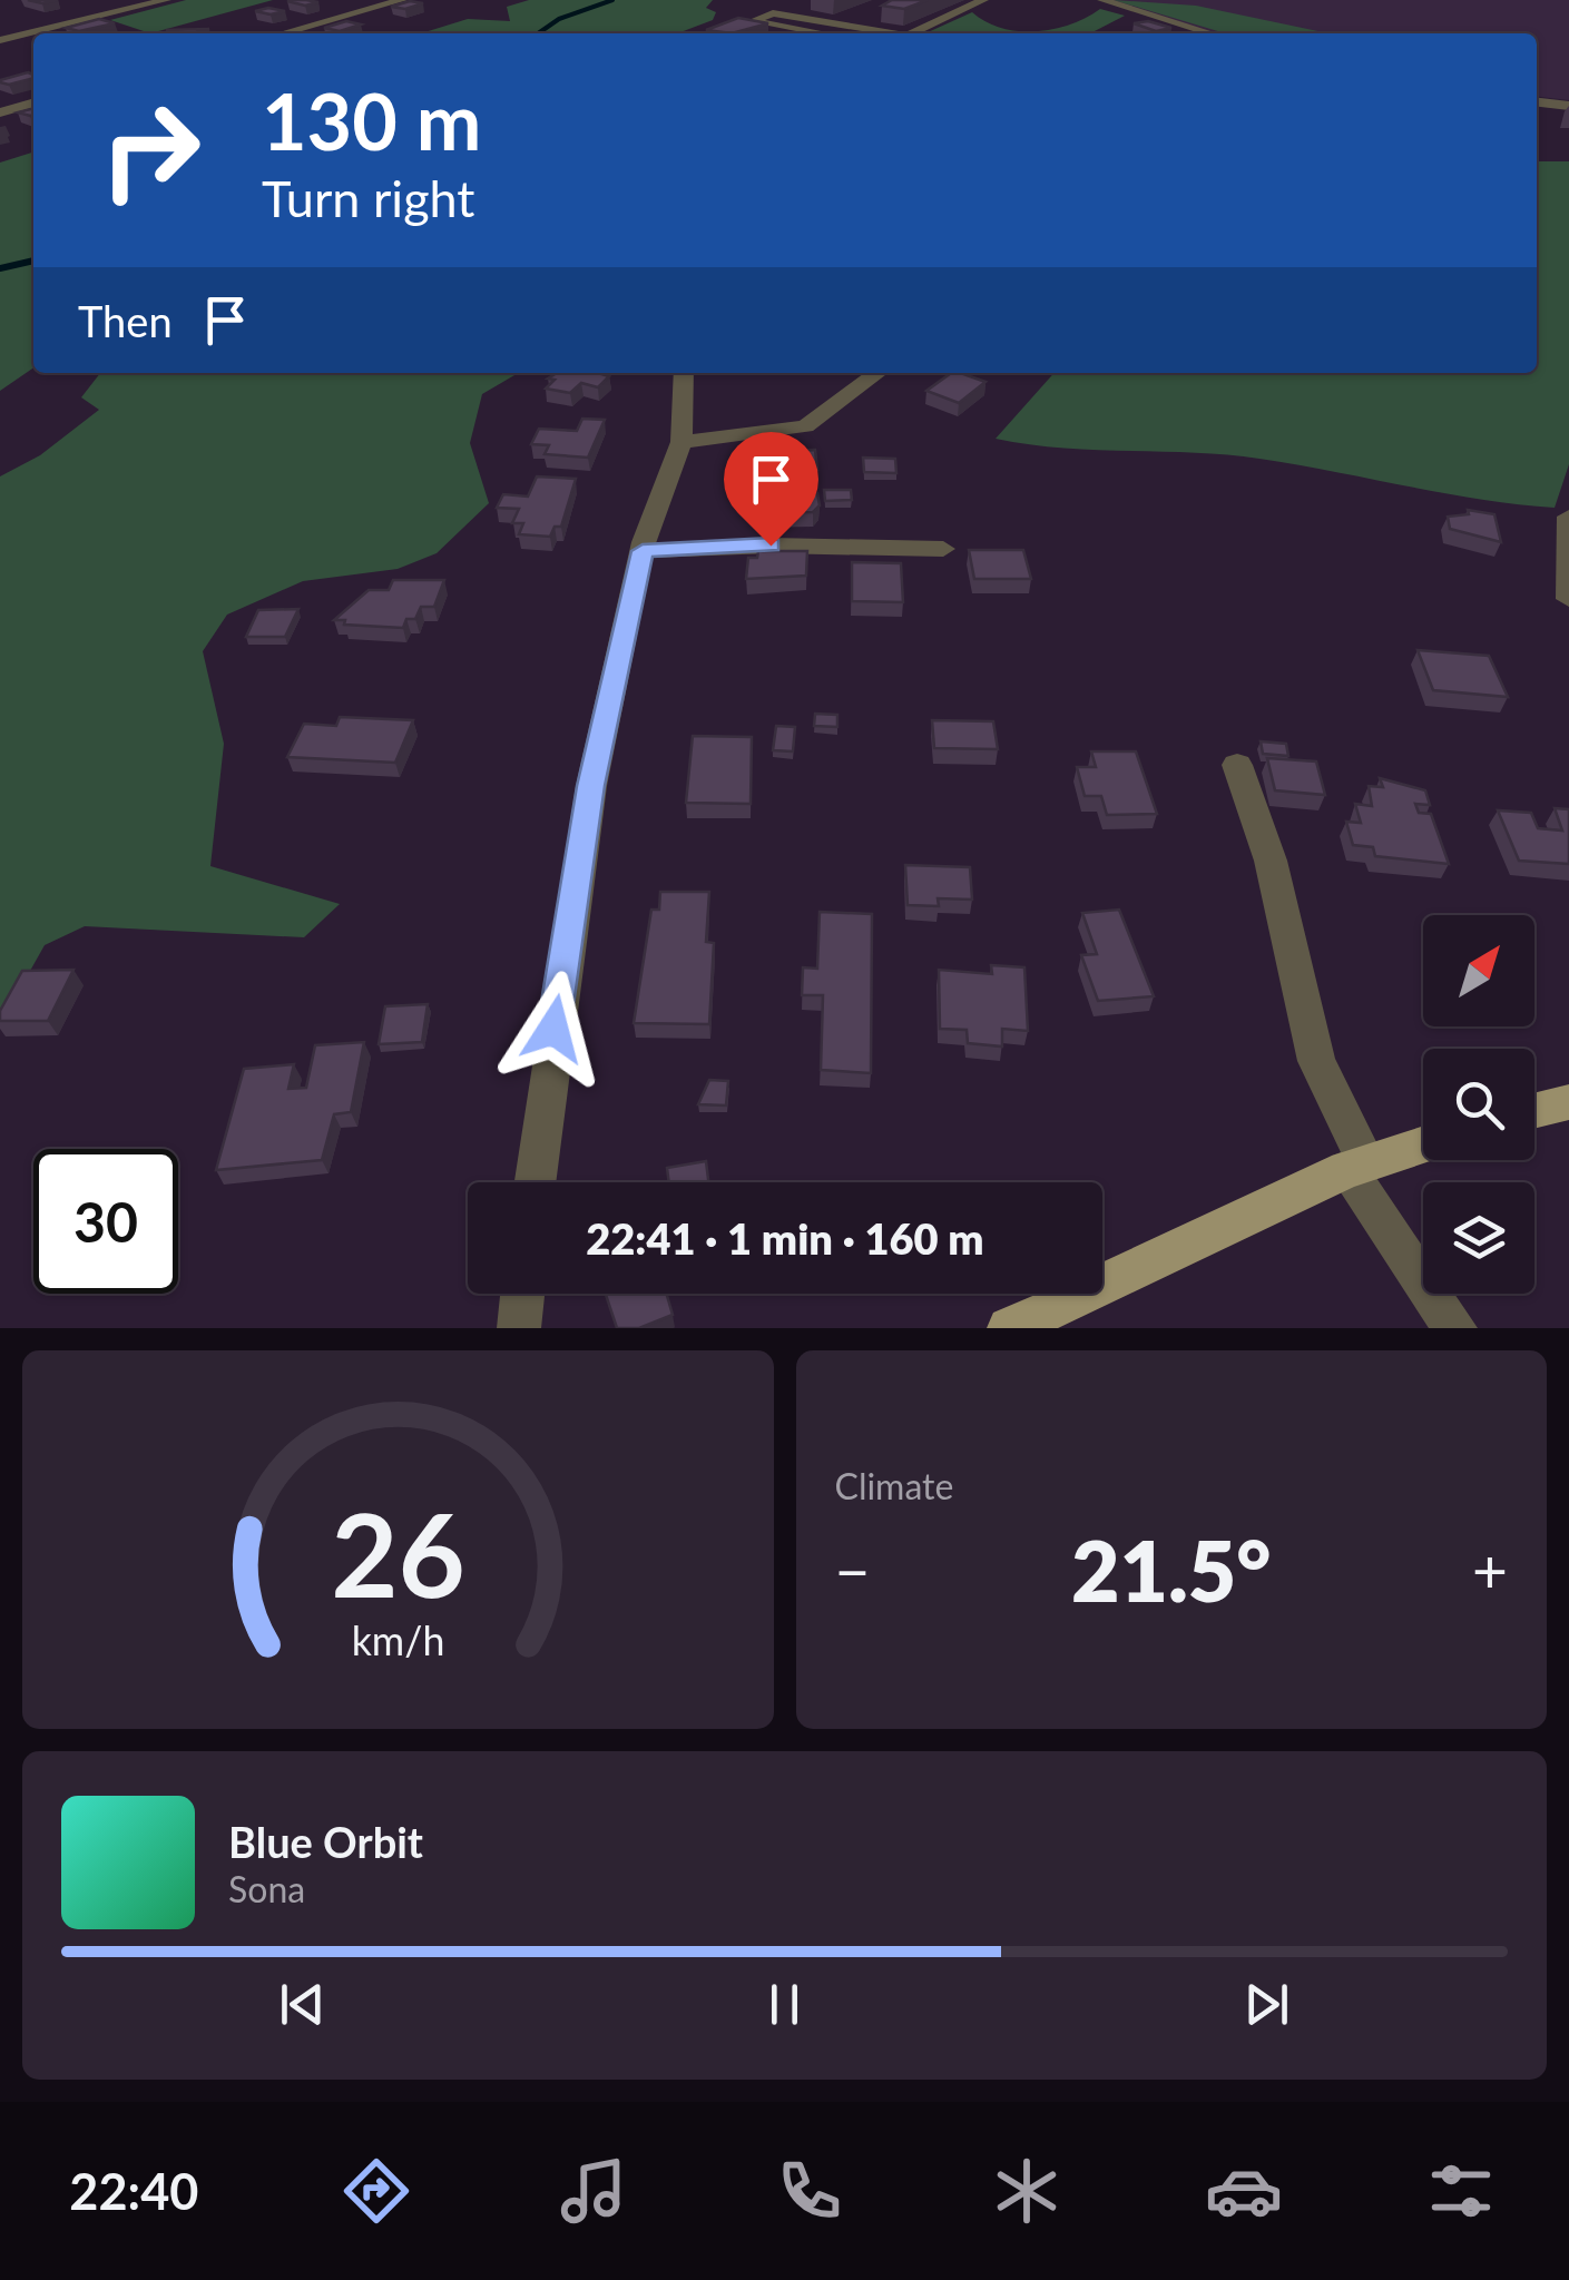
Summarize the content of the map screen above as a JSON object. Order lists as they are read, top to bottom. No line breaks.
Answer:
{"north":"top right","page":{"turn":["130 m","Turn right"],"then":"Then","limit":"30","trip":"22:41 · 1 min · 160 m","tile":"Climate","heat":["−","21.5°","+"],"song":["Blue Orbit","Sona"],"tabs":"22:40","gauge":["26","km/h"]}}
